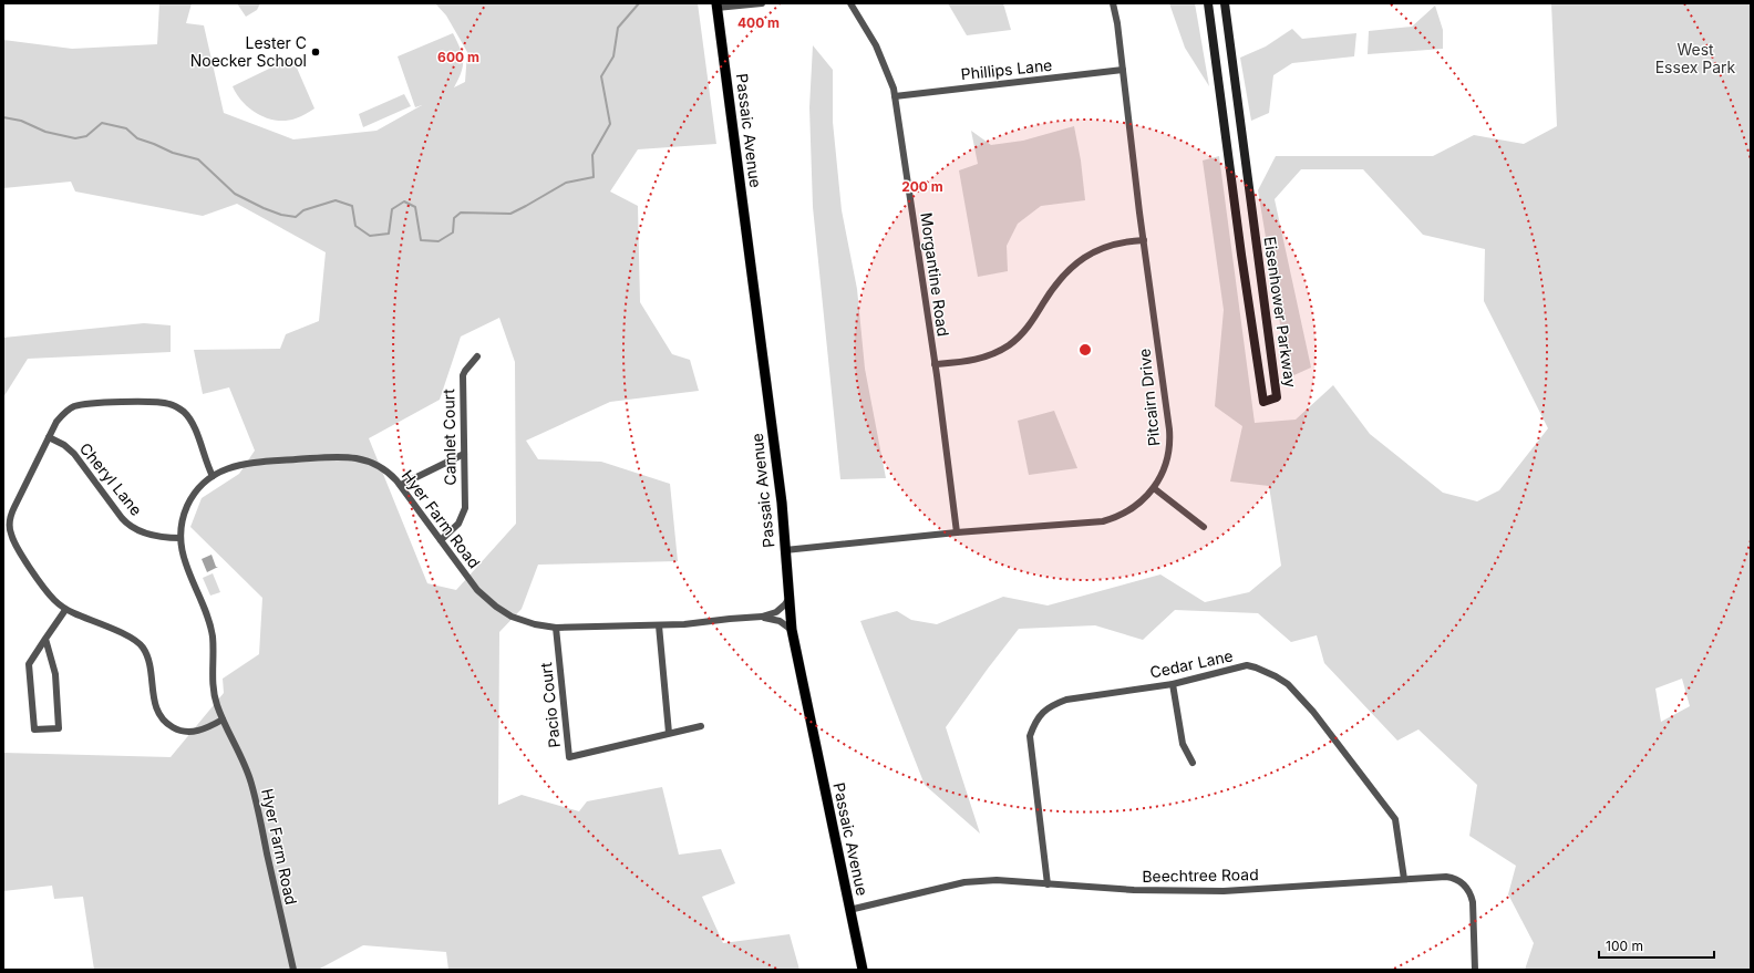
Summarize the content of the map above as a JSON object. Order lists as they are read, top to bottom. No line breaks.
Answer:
{"streets":{"main road":["Passaic Avenue"],"street":["Phillips Lane","Morgantine Road","Eisenhower Parkway","Pitcairn Drive","Camlet Court","Cheryl Lane","Hyer Farm Road","Cedar Lane","Pacio Court","Beechtree Road"]},"crossings":[["Phillips Lane","Morgantine Road"],["Phillips Lane","Pitcairn Drive"],["Passaic Avenue","Pitcairn Drive"],["Passaic Avenue","Hyer Farm Road"],["Passaic Avenue","Beechtree Road"],["Morgantine Road","Pitcairn Drive"],["Camlet Court","Hyer Farm Road"],["Cheryl Lane","Hyer Farm Road"],["Hyer Farm Road","Pacio Court"],["Cedar Lane","Beechtree Road"]],"parks":["West Essex Park"],"places":["Lester C Noecker School"],"scale_bar":"100 m","rings":["400 m","600 m","200 m"]}
